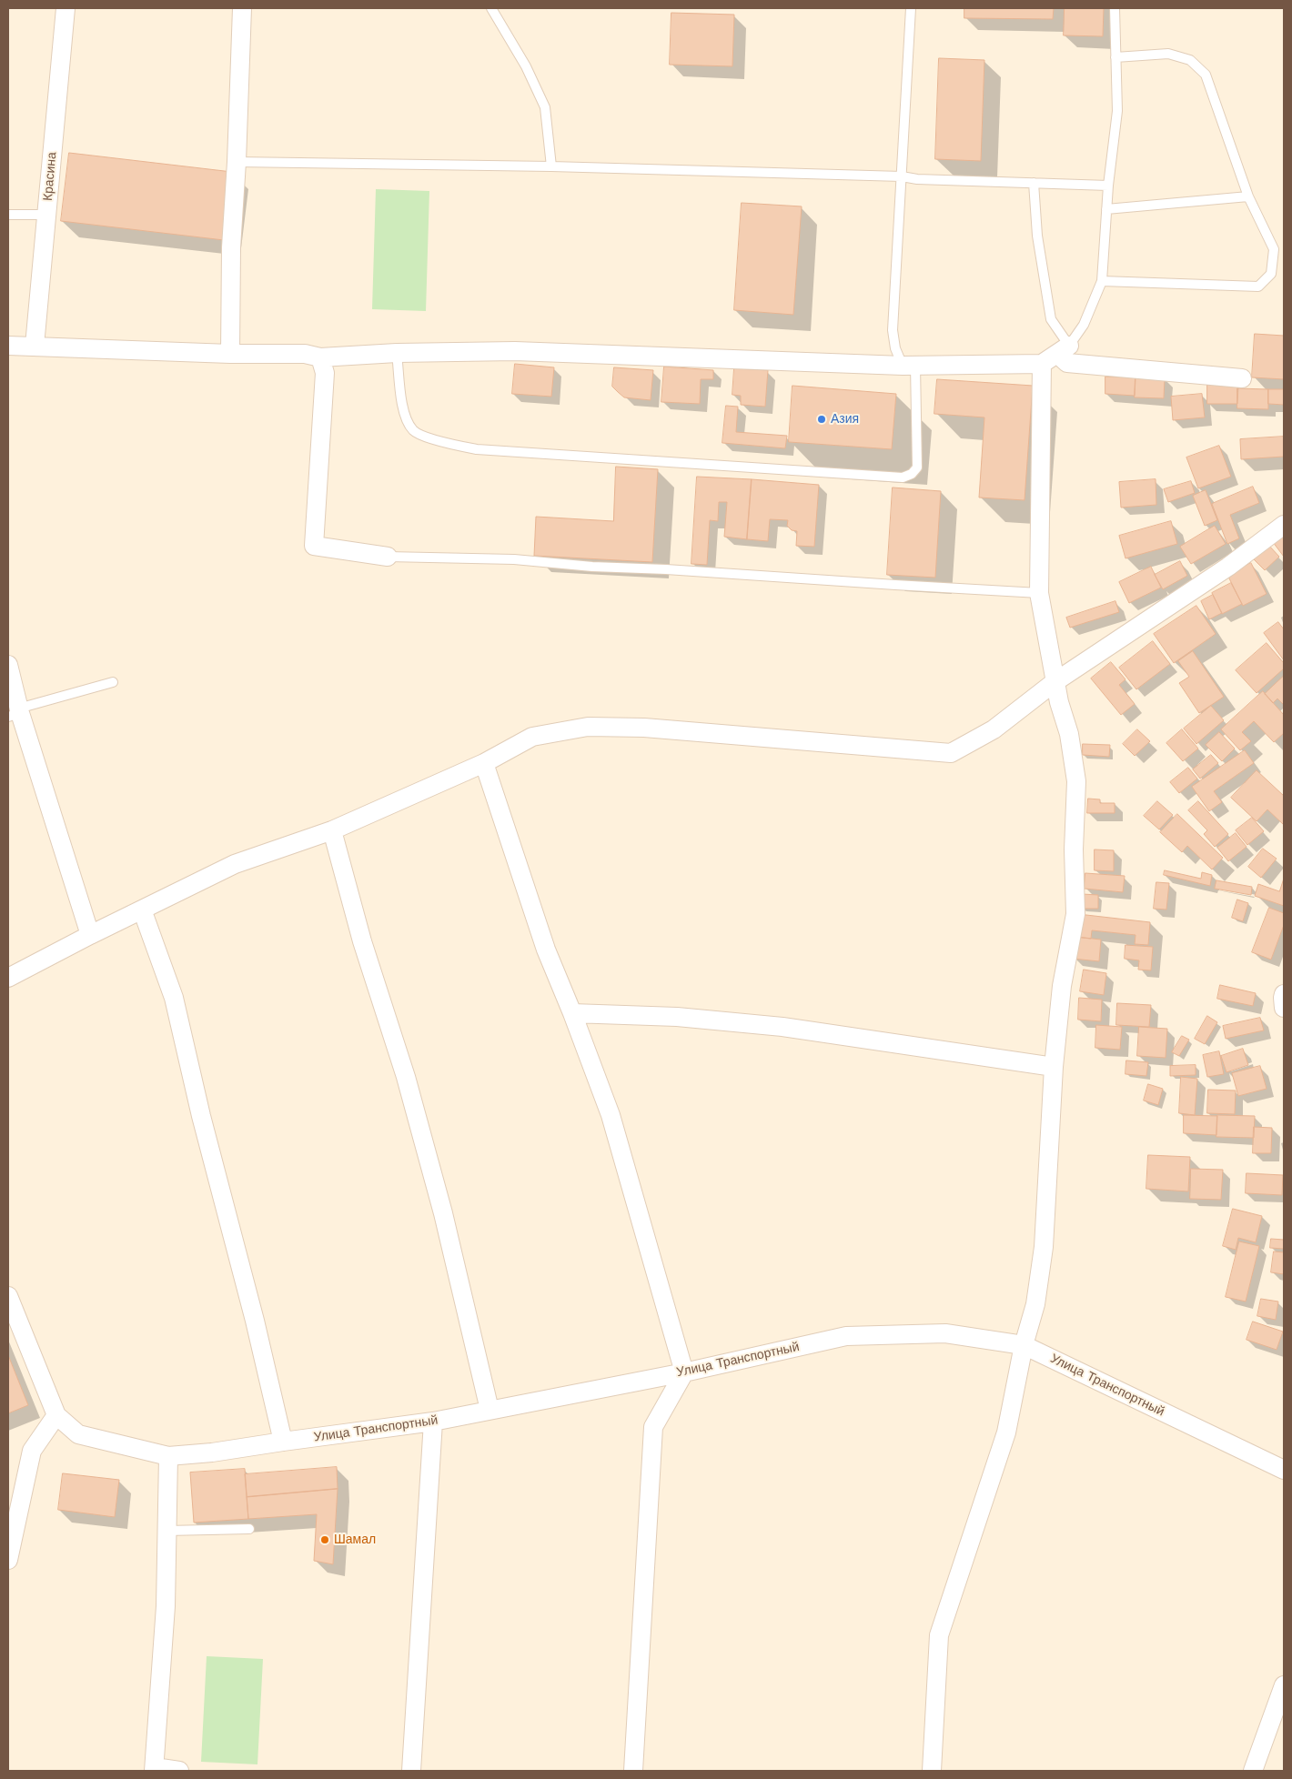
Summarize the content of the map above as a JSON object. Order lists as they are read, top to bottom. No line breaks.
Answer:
{"streets":{"street":["Красина","Улица Транспортный"]},"places":["Азия","Шамал"]}
